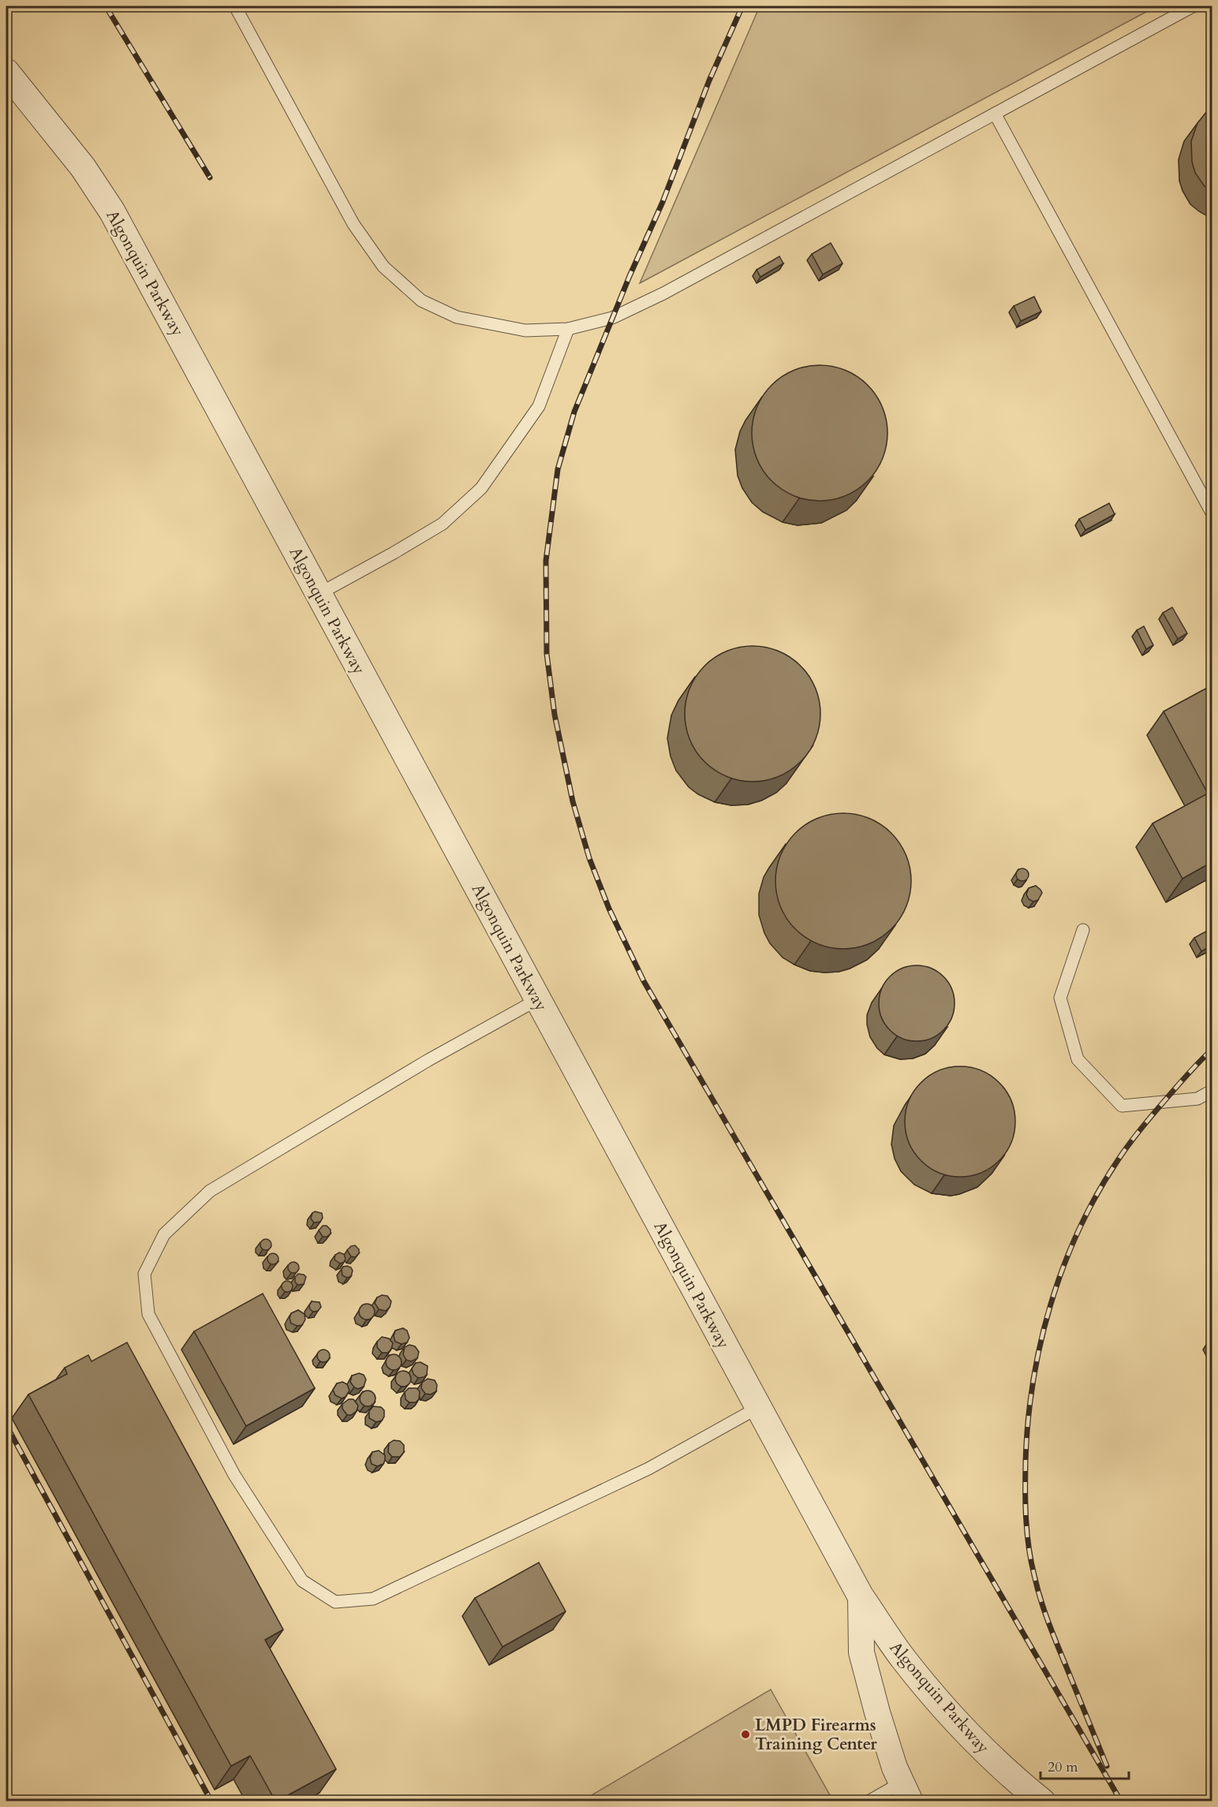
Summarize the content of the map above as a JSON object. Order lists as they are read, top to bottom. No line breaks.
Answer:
{"streets":{"street":["Algonquin Parkway"]},"places":["LMPD Firearms Training Center"],"scale_bar":"20 m"}
